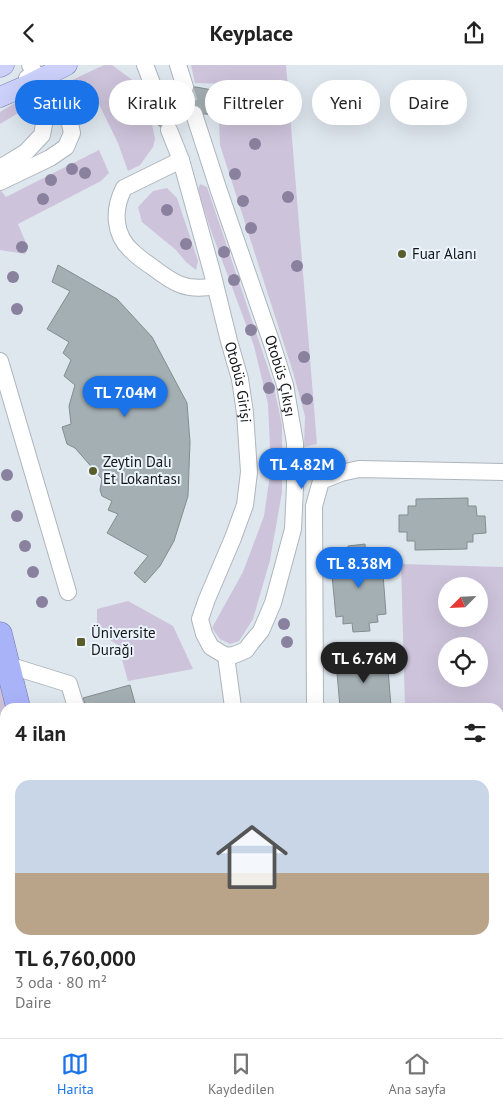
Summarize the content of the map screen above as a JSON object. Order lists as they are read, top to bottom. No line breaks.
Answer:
{"streets":{"street":["Otobüs Çıkışı","Otobüs Girişi"]},"crossings":[["Otobüs Çıkışı","Otobüs Girişi"]],"places":{"other":["Fuar Alanı","Zeytin Dalı Et Lokantası"],"transit":["Üniversite Durağı"]},"north":"bottom left","page":{"header":"Keyplace","chip":["Satılık","Kiralık","Filtreler","Yeni","Daire"],"price":["TL 7.04M","TL 4.82M","TL 8.38M","TL 6.76M"],"heading":"4 ilan","list":[{"name":"TL 6,760,000","note":"3 oda · 80 m² · Daire"}],"tabs":["Harita","Kaydedilen","Ana sayfa"]}}
